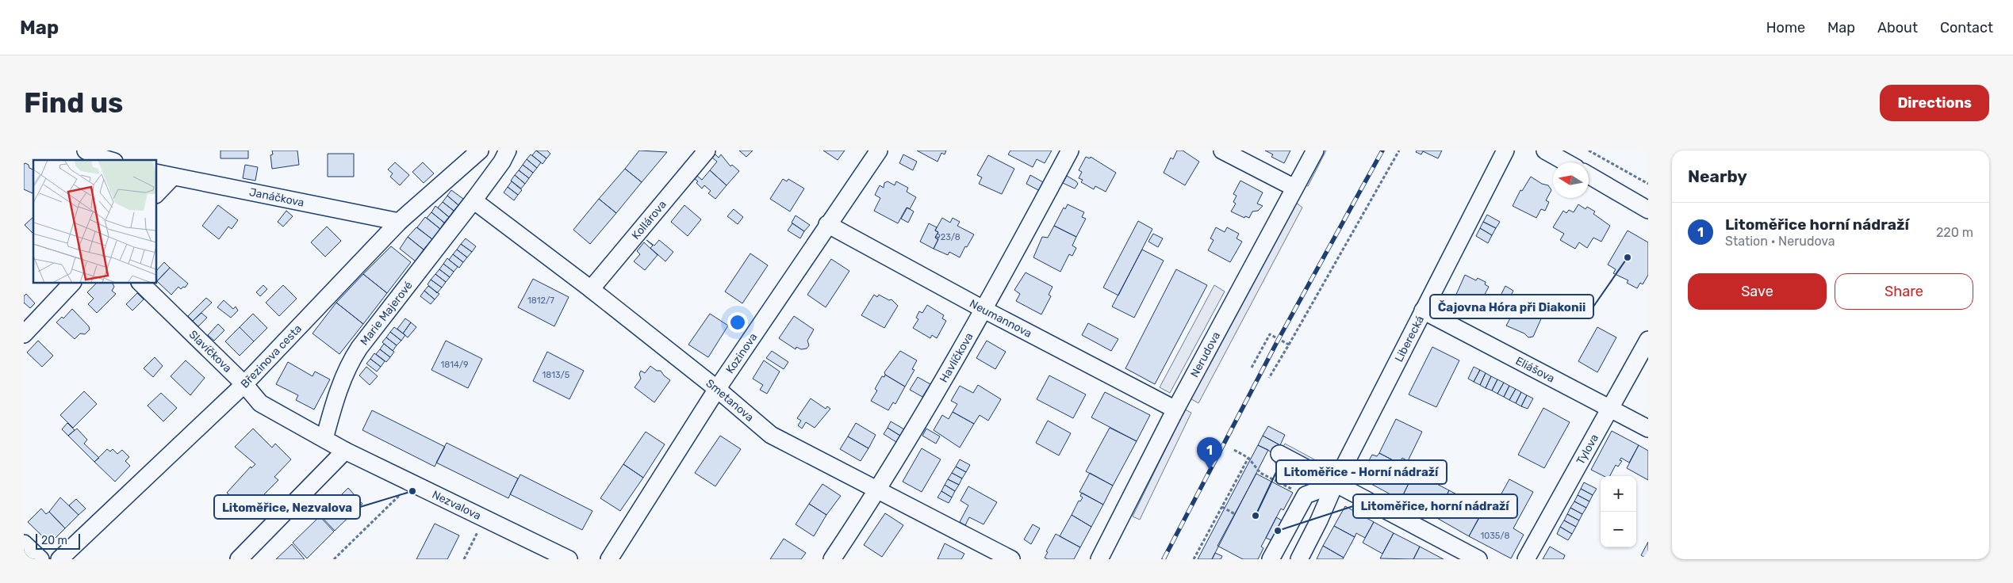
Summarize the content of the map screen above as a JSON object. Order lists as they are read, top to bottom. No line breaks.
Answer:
{"streets":{"street":["Janáčkova","Kollárova","Marie Majerové","Neumannova","Liberecká","Slavíčkova","Kozinova","Nerudova","Březinova cesta","Havlíčkova","Eliášova","Smetanova","Tylova","Nezvalova"]},"crossings":[["Janáčkova","Březinova cesta"],["Kollárova","Smetanova"],["Marie Majerové","Slavíčkova"],["Marie Majerové","Smetanova"],["Neumannova","Kozinova"],["Neumannova","Nerudova"],["Neumannova","Havlíčkova"],["Liberecká","Eliášova"],["Slavíčkova","Březinova cesta"],["Slavíčkova","Nezvalova"],["Kozinova","Smetanova"],["Havlíčkova","Smetanova"],["Eliášova","Tylova"]],"places":["Čajovna Hóra při Diakonii","Litoměřice, Nezvalova","Litoměřice - Horní nádraží","Litoměřice, horní nádraží"],"house_numbers":["923/8","1812/7","1814/9","1813/5","1035/8"],"scale_bar":"20 m","north":"left","page":{"header":"Map","nav":["Home","Map","About","Contact"],"buttons":["Directions",["Save","Share"]],"title":"Find us","heading":"Nearby","list":[{"mark":"1","name":"Litoměřice horní nádraží","note":"Station · Nerudova","value":"220 m"}],"pins":"1","map_buttons":["+","−"],"scale":"20 m"}}
